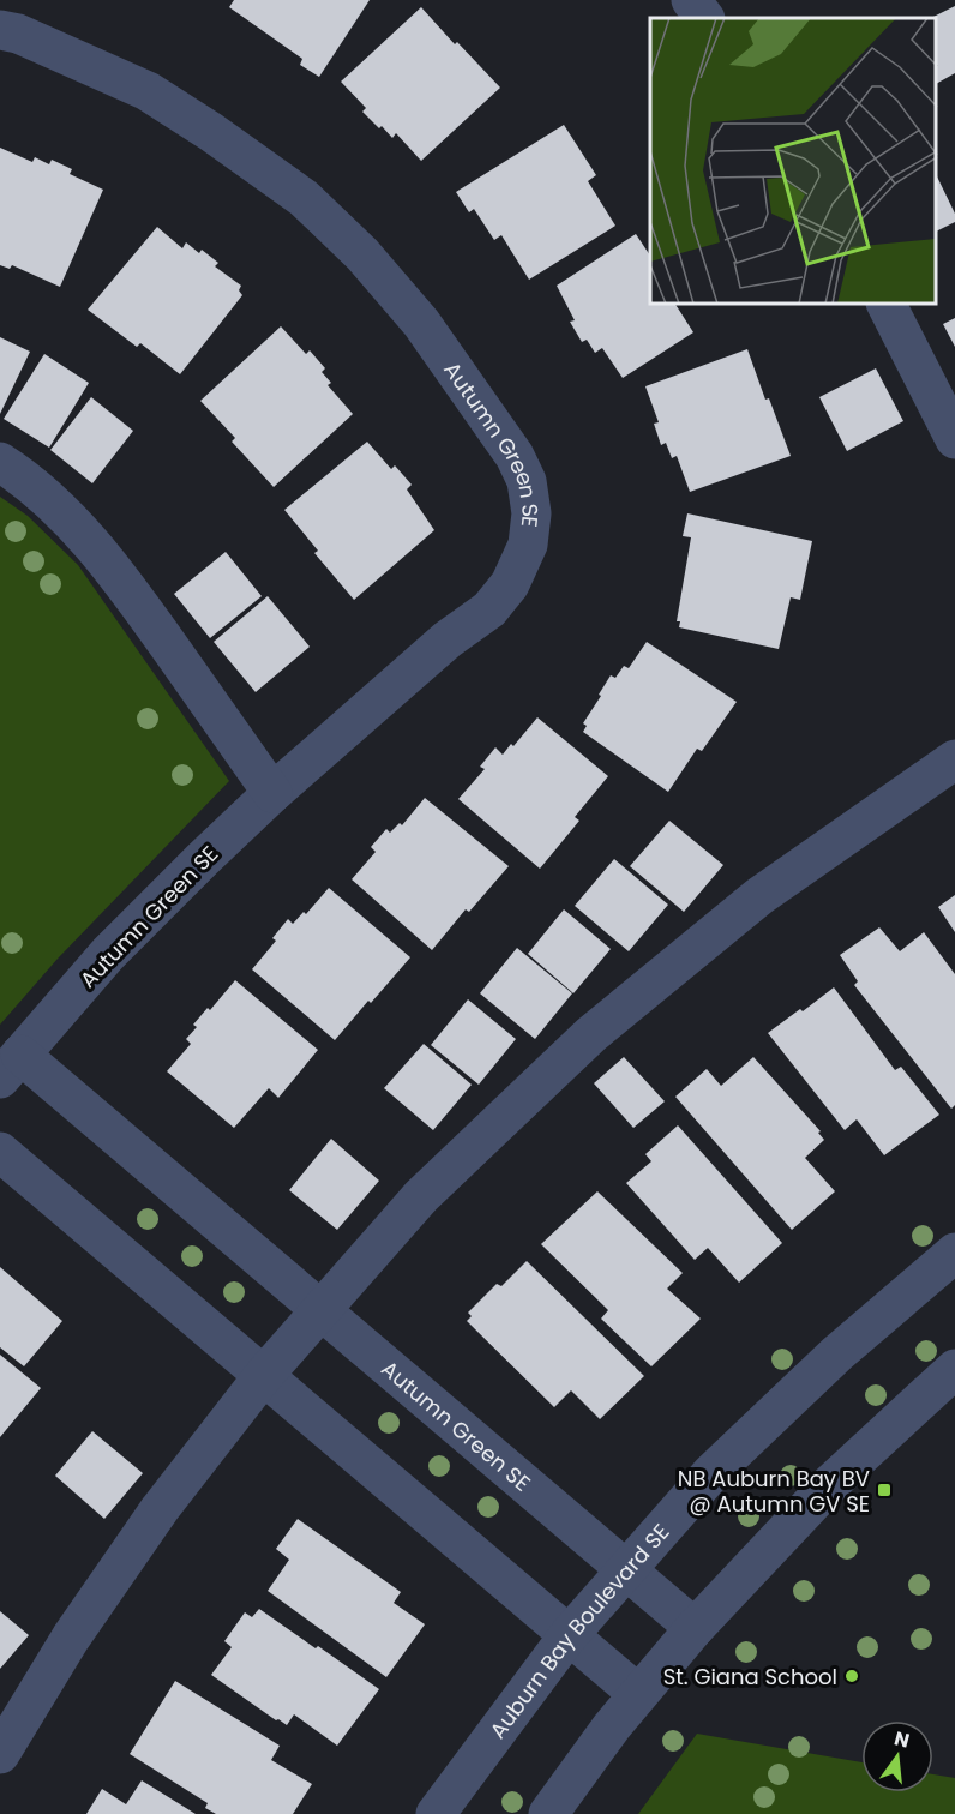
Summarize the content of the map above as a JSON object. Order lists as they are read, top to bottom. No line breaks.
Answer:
{"streets":{"street":["Autumn Green SE","Auburn Bay Boulevard SE"]},"crossings":[["Autumn Green SE","Auburn Bay Boulevard SE"]],"places":{"transit":["NB Auburn Bay BV @ Autumn GV SE"],"other":["St. Giana School"]},"north":"top"}
